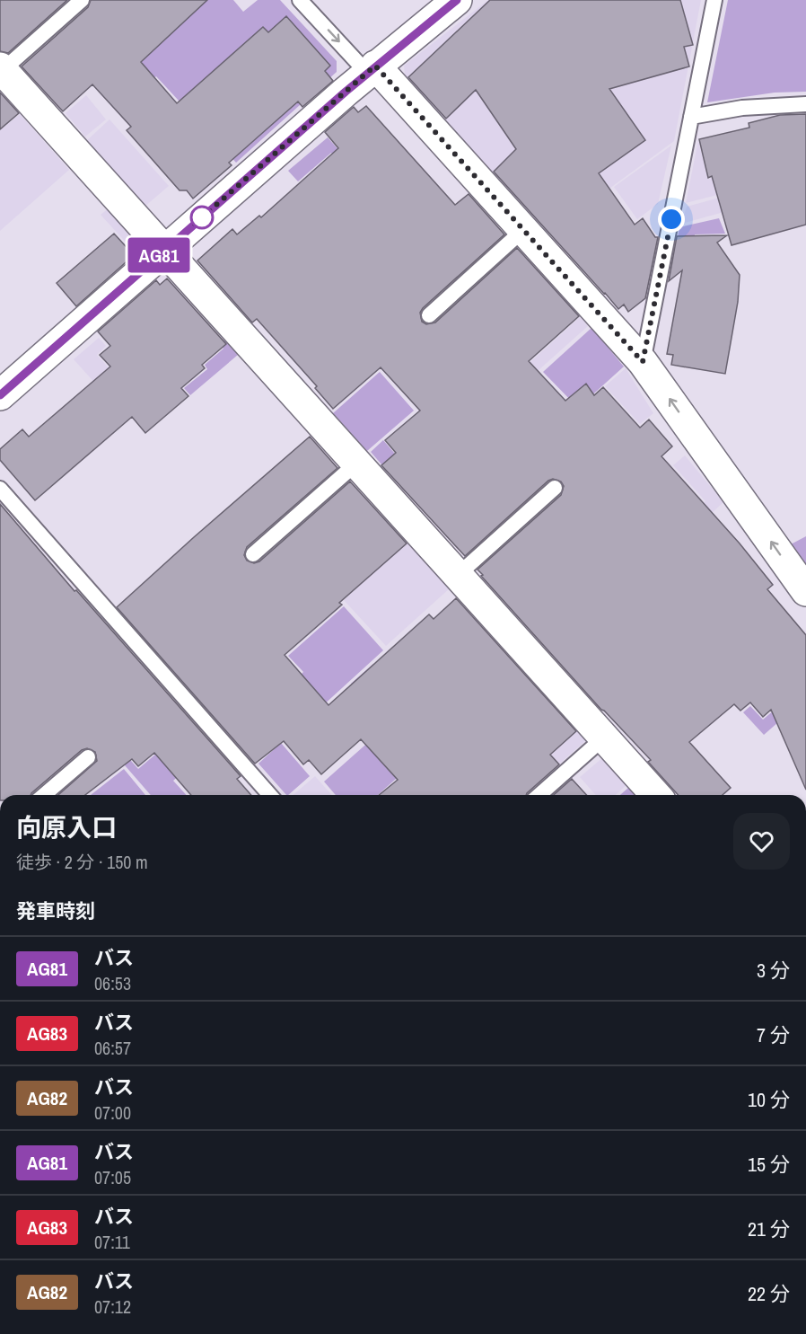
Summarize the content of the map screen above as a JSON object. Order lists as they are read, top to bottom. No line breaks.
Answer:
{"lines":["bus line AG81"],"page":{"on_map":"AG81","heading":[["向原入口","徒歩 · 2 分 · 150 m"],"発車時刻"],"list":[{"mark":"AG81","name":"バス","note":"06:53","value":"3 分"},{"mark":"AG83","name":"バス","note":"06:57","value":"7 分"},{"mark":"AG82","name":"バス","note":"07:00","value":"10 分"},{"mark":"AG81","name":"バス","note":"07:05","value":"15 分"},{"mark":"AG83","name":"バス","note":"07:11","value":"21 分"},{"mark":"AG82","name":"バス","note":"07:12","value":"22 分"}]}}
